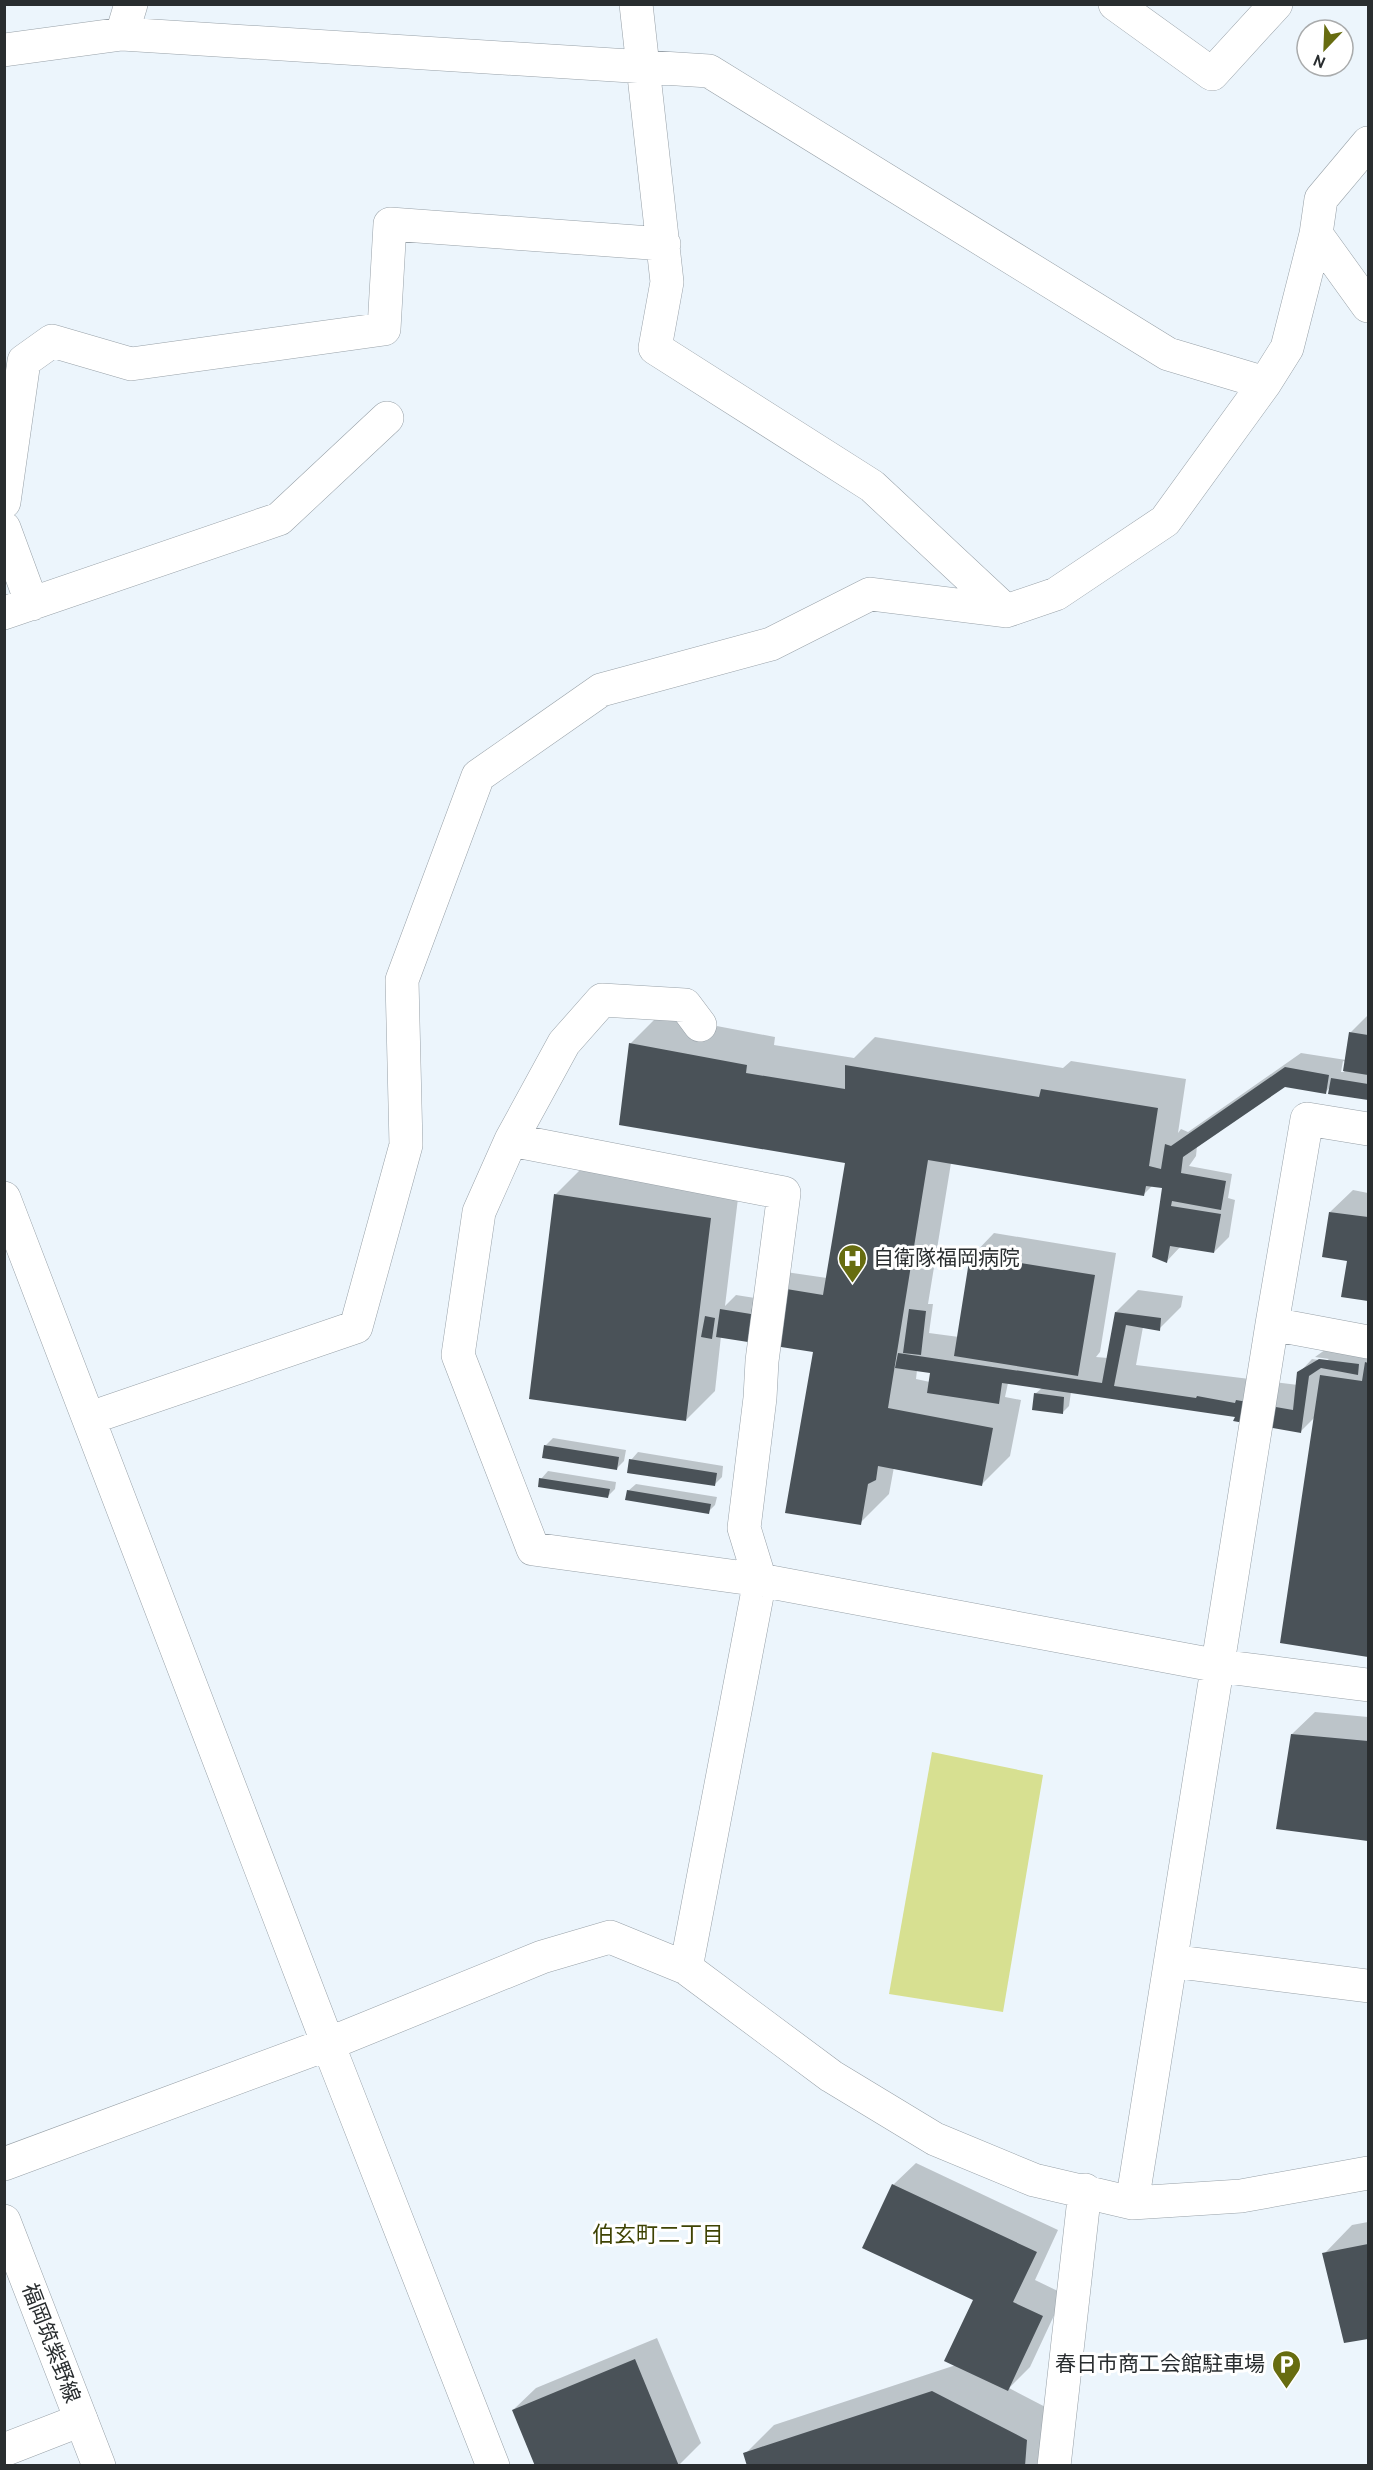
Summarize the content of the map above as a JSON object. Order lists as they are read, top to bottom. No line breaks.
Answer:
{"streets":{"street":["福岡筑紫野線"]},"districts":["伯玄町二丁目"],"places":{"hospital":["自衛隊福岡病院"],"parking":["春日市商工会館駐車場"]},"north":"bottom left"}
